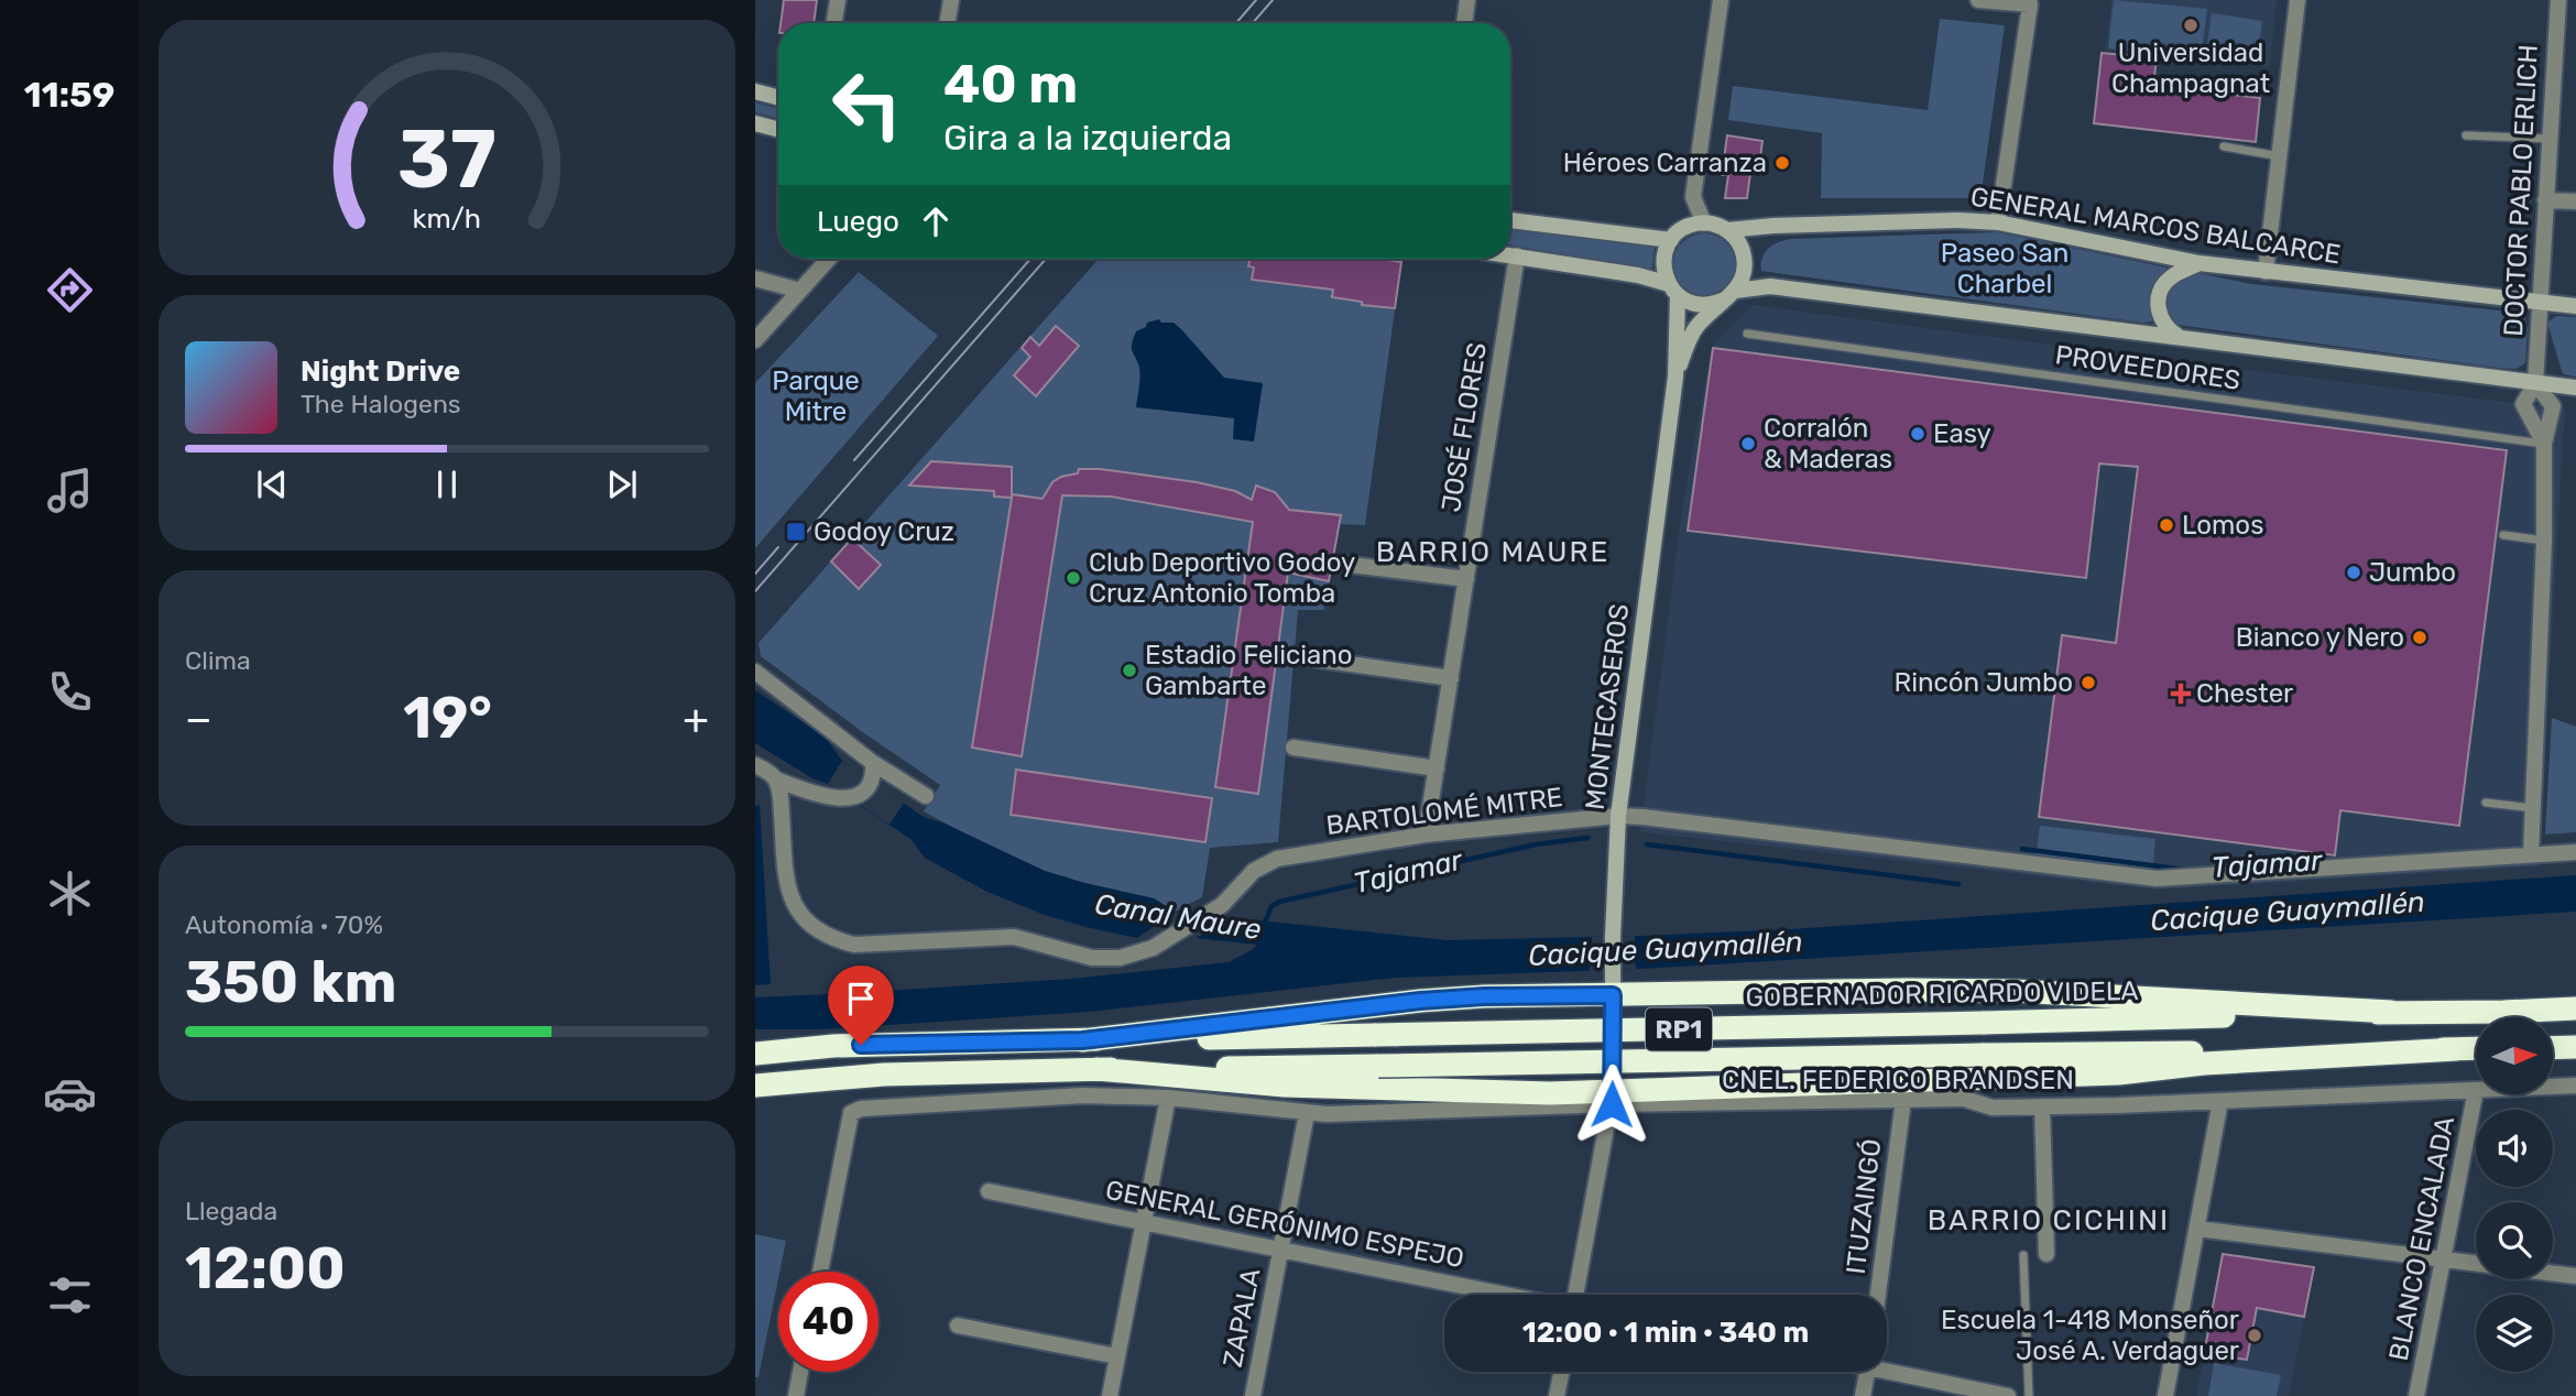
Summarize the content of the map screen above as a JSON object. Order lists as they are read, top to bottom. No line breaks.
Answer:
{"streets":{"highway":["GOBERNADOR RICARDO VIDELA","RP1"],"main road":["GENERAL MARCOS BALCARCE","MONTECASEROS"],"street":["DOCTOR PABLO ERLICH","JOSÉ FLORES","BARTOLOMÉ MITRE","CNEL. FEDERICO BRANDSEN","ITUZAINGÓ","GENERAL GERÓNIMO ESPEJO","BLANCO ENCALADA","ZAPALA"],"lane":["PROVEEDORES"]},"crossings":[["DOCTOR PABLO ERLICH","GENERAL MARCOS BALCARCE"],["GENERAL MARCOS BALCARCE","MONTECASEROS"],["JOSÉ FLORES","BARTOLOMÉ MITRE"],["MONTECASEROS","BARTOLOMÉ MITRE"],["MONTECASEROS","CNEL. FEDERICO BRANDSEN"],["CNEL. FEDERICO BRANDSEN","ITUZAINGÓ"],["CNEL. FEDERICO BRANDSEN","BLANCO ENCALADA"],["CNEL. FEDERICO BRANDSEN","ZAPALA"],["GENERAL GERÓNIMO ESPEJO","ZAPALA"]],"districts":["BARRIO MAURE","BARRIO CICHINI"],"water":["Tajamar","Cacique Guaymallén","Canal Maure"],"parks":["Paseo San Charbel","Parque Mitre"],"places":{"other":["Universidad Champagnat","Héroes Carranza","Easy","Corralón & Maderas","Lomos","Jumbo","Club Deportivo Godoy Cruz Antonio Tomba","Bianco y Nero","Estadio Feliciano Gambarte","Rincón Jumbo","Escuela 1-418 Monseñor José A. Verdaguer"],"transit":["Godoy Cruz"],"health":["Chester"]},"north":"right","page":{"tabs":"11:59","turn":["40 m","Gira a la izquierda"],"then":"Luego","song":["Night Drive","The Halogens"],"tile":["Clima",["Autonomía · 70%","350 km"],["Llegada","12:00"]],"heat":["−","19°","+"],"limit":"40","trip":"12:00 · 1 min · 340 m","gauge":["37","km/h"]}}
